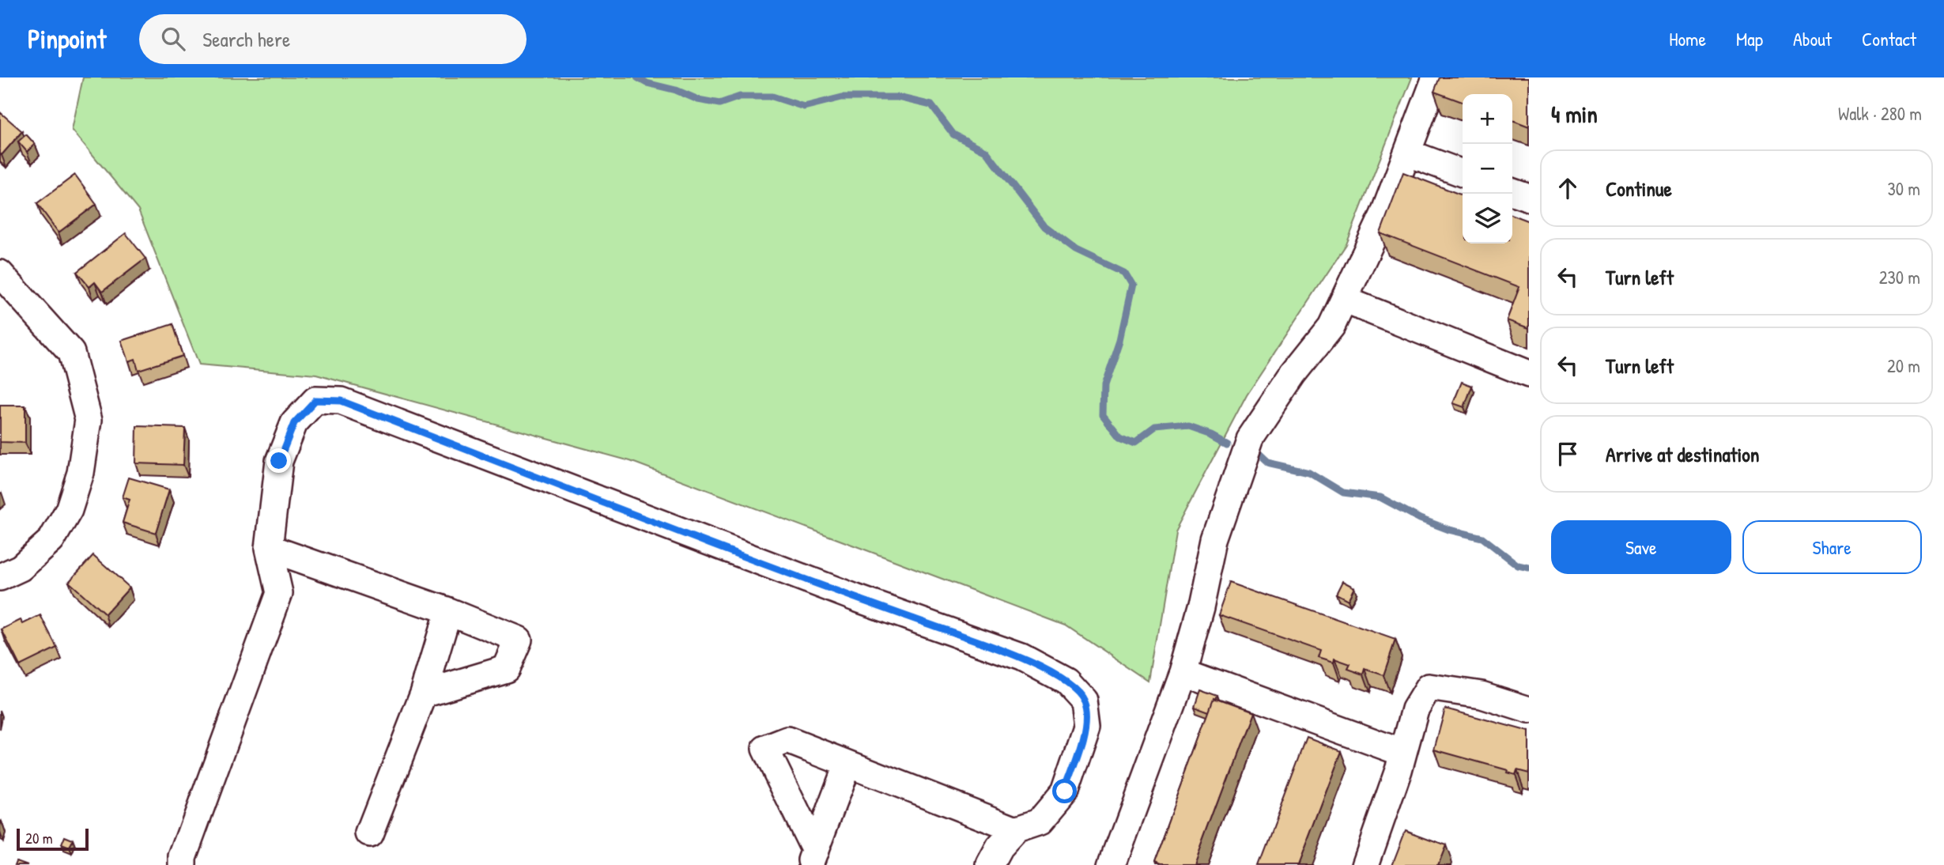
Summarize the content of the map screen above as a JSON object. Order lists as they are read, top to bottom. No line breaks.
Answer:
{"scale_bar":"20 m","page":{"header":"Pinpoint","search":"Search here","nav":["Home","Map","About","Contact"],"heading":["4 min","Walk · 280 m"],"map_buttons":["+","−"],"list":[["Continue","30 m"],["Turn left","230 m"],["Turn left","20 m"],"Arrive at destination"],"buttons":["Save","Share"],"scale":"20 m"}}
